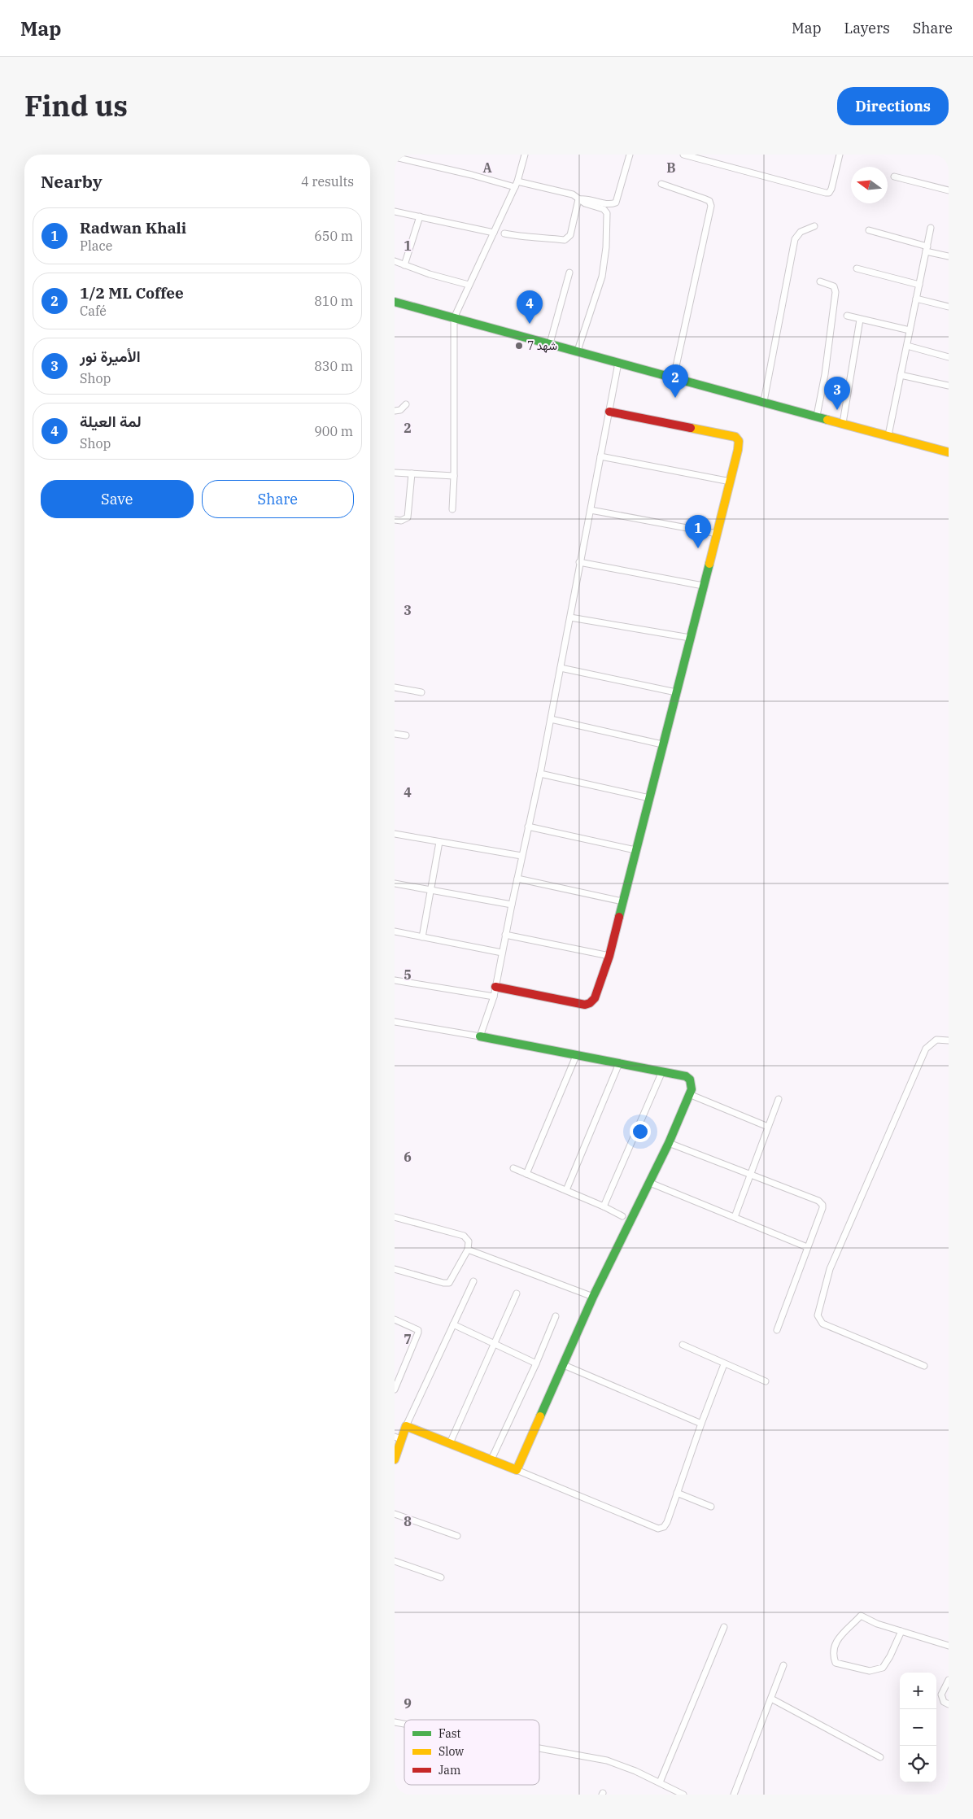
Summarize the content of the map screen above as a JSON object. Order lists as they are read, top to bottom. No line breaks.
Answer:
{"places":["شهد 7"],"legend":["Fast","Slow","Jam"],"north":"left","page":{"header":"Map","nav":["Map","Layers","Share"],"title":"Find us","buttons":["Directions",["Save","Share"]],"heading":["Nearby","4 results"],"list":[{"mark":"1","name":"Radwan Khali","note":"Place","value":"650 m"},{"mark":"2","name":"1/2 ML Coffee","note":"Café","value":"810 m"},{"mark":"3","name":"الأميرة نور","note":"Shop","value":"830 m"},{"mark":"4","name":"لمة العيلة","note":"Shop","value":"900 m"}],"pins":["4","2","3","1"],"map_buttons":["+","−"]},"grid":{"columns":["A","B"],"rows":["1","2","3","4","5","6","7","8","9"]}}
